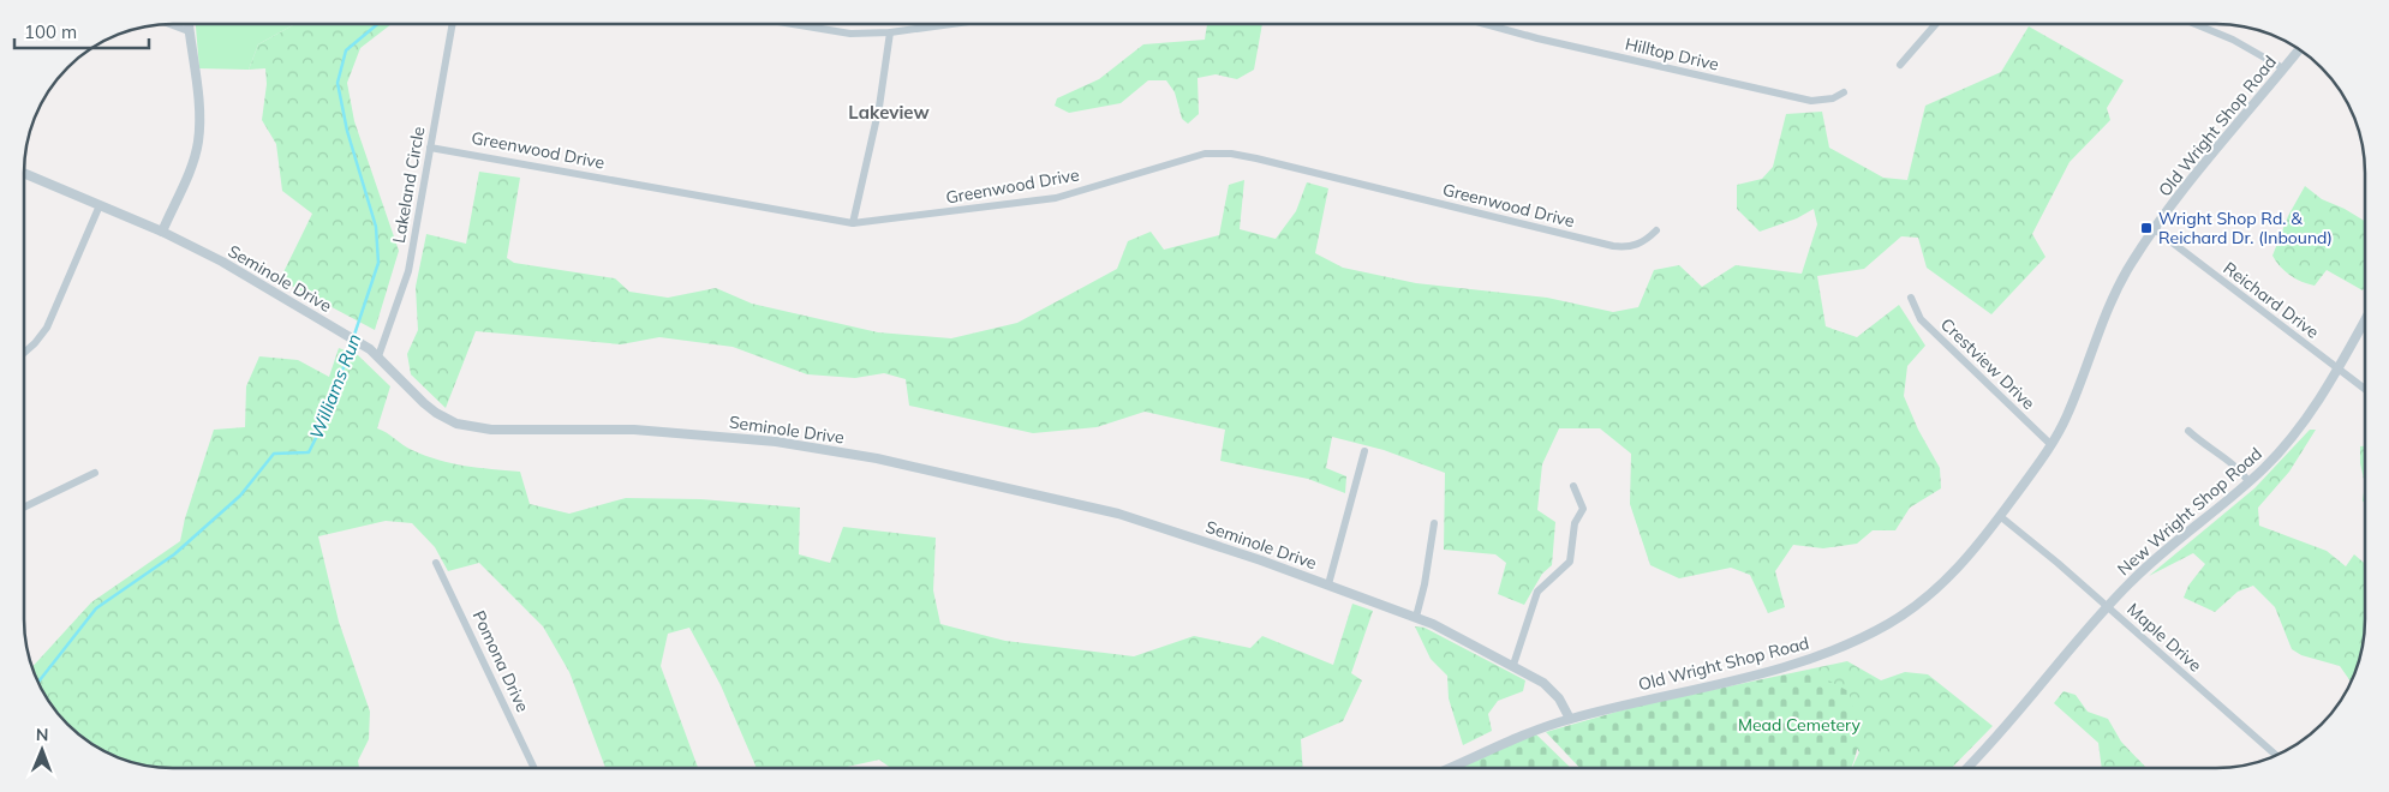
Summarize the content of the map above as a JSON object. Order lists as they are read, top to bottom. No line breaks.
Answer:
{"streets":{"street":["Hilltop Drive","Old Wright Shop Road","Greenwood Drive","Lakeland Circle","Seminole Drive","Reichard Drive","Crestview Drive","New Wright Shop Road","Maple Drive","Pomona Drive"]},"crossings":[["Old Wright Shop Road","Seminole Drive"],["Old Wright Shop Road","Reichard Drive"],["Old Wright Shop Road","Crestview Drive"],["Old Wright Shop Road","Maple Drive"],["Greenwood Drive","Lakeland Circle"],["Lakeland Circle","Seminole Drive"],["Reichard Drive","New Wright Shop Road"],["New Wright Shop Road","Maple Drive"]],"districts":["Lakeview"],"water":["Williams Run"],"parks":["Mead Cemetery"],"places":{"transit":["Wright Shop Rd. & Reichard Dr. (Inbound)"]},"scale_bar":"100 m","north":"top"}
